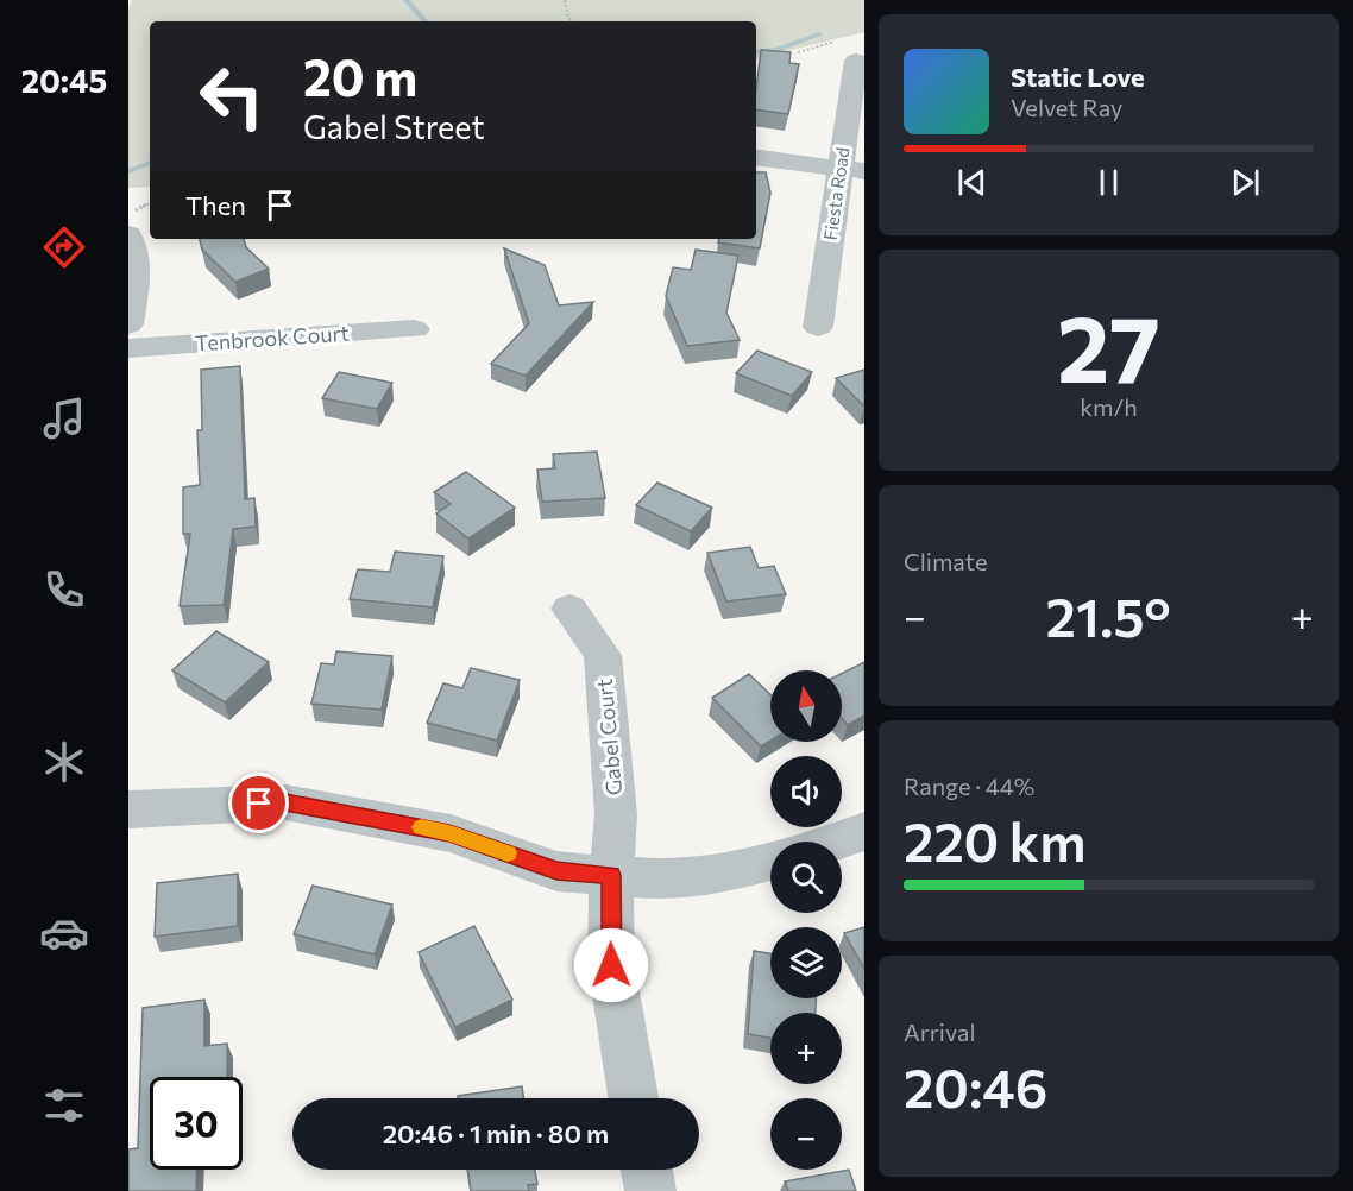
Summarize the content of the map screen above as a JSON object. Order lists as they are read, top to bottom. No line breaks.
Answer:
{"streets":{"street":["Fiesta Road","Tenbrook Court","Gabel Court"]},"north":"top","page":{"tabs":"20:45","turn":["20 m","Gabel Street"],"song":["Static Love","Velvet Ray"],"then":"Then","tile":[["27","km/h"],"Climate",["Range · 44%","220 km"],["Arrival","20:46"]],"heat":["−","21.5°","+"],"map_buttons":["+","−"],"limit":"30","trip":"20:46 · 1 min · 80 m"}}
